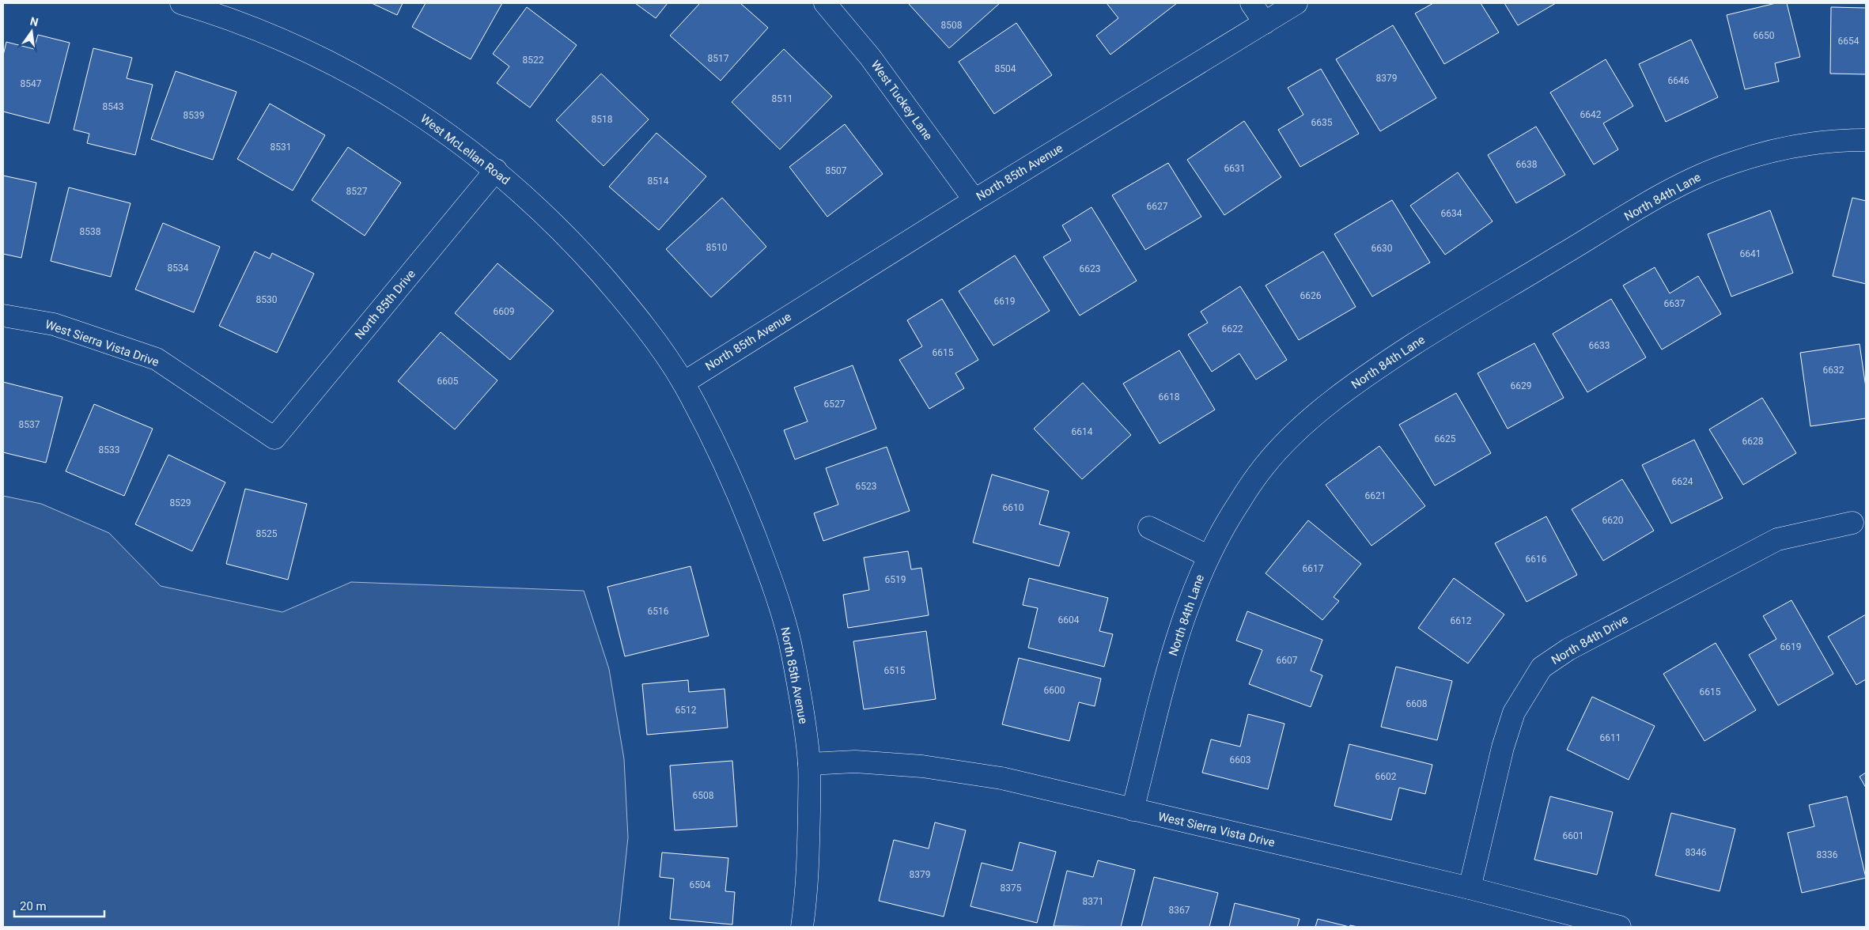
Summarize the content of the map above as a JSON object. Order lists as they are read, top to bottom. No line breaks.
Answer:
{"streets":{"street":["West Tuckey Lane","West McLellan Road","North 85th Avenue","North 84th Lane","North 85th Drive","West Sierra Vista Drive","North 84th Drive"]},"crossings":[["West Tuckey Lane","North 85th Avenue"],["West McLellan Road","North 85th Avenue"],["West McLellan Road","North 85th Drive"],["North 85th Avenue","West Sierra Vista Drive"],["North 84th Lane","West Sierra Vista Drive"],["North 85th Drive","West Sierra Vista Drive"],["West Sierra Vista Drive","North 84th Drive"]],"house_numbers":["8508","6650","6654","8517","8522","8504","8379","6646","8547","8511","8543","6642","8539","8518","6635","8531","6638","6631","8507","8514","8527","6627","6634","8538","8510","6630","6641","8534","6623","6626","8530","6619","6637","6609","6622","6633","6615","6632","6605","6629","6618","6527","8537","6614","6625","6628","8533","6624","6523","6621","8529","6610","6620","8525","6616","6617","6519","6516","6604","6612","6619","6607","6515","6600","6615","6608","6512","6611","6603","6602","6508","6601","8346","8336","8379","6504","8375","8371","8367"],"scale_bar":"20 m","north":"top"}
